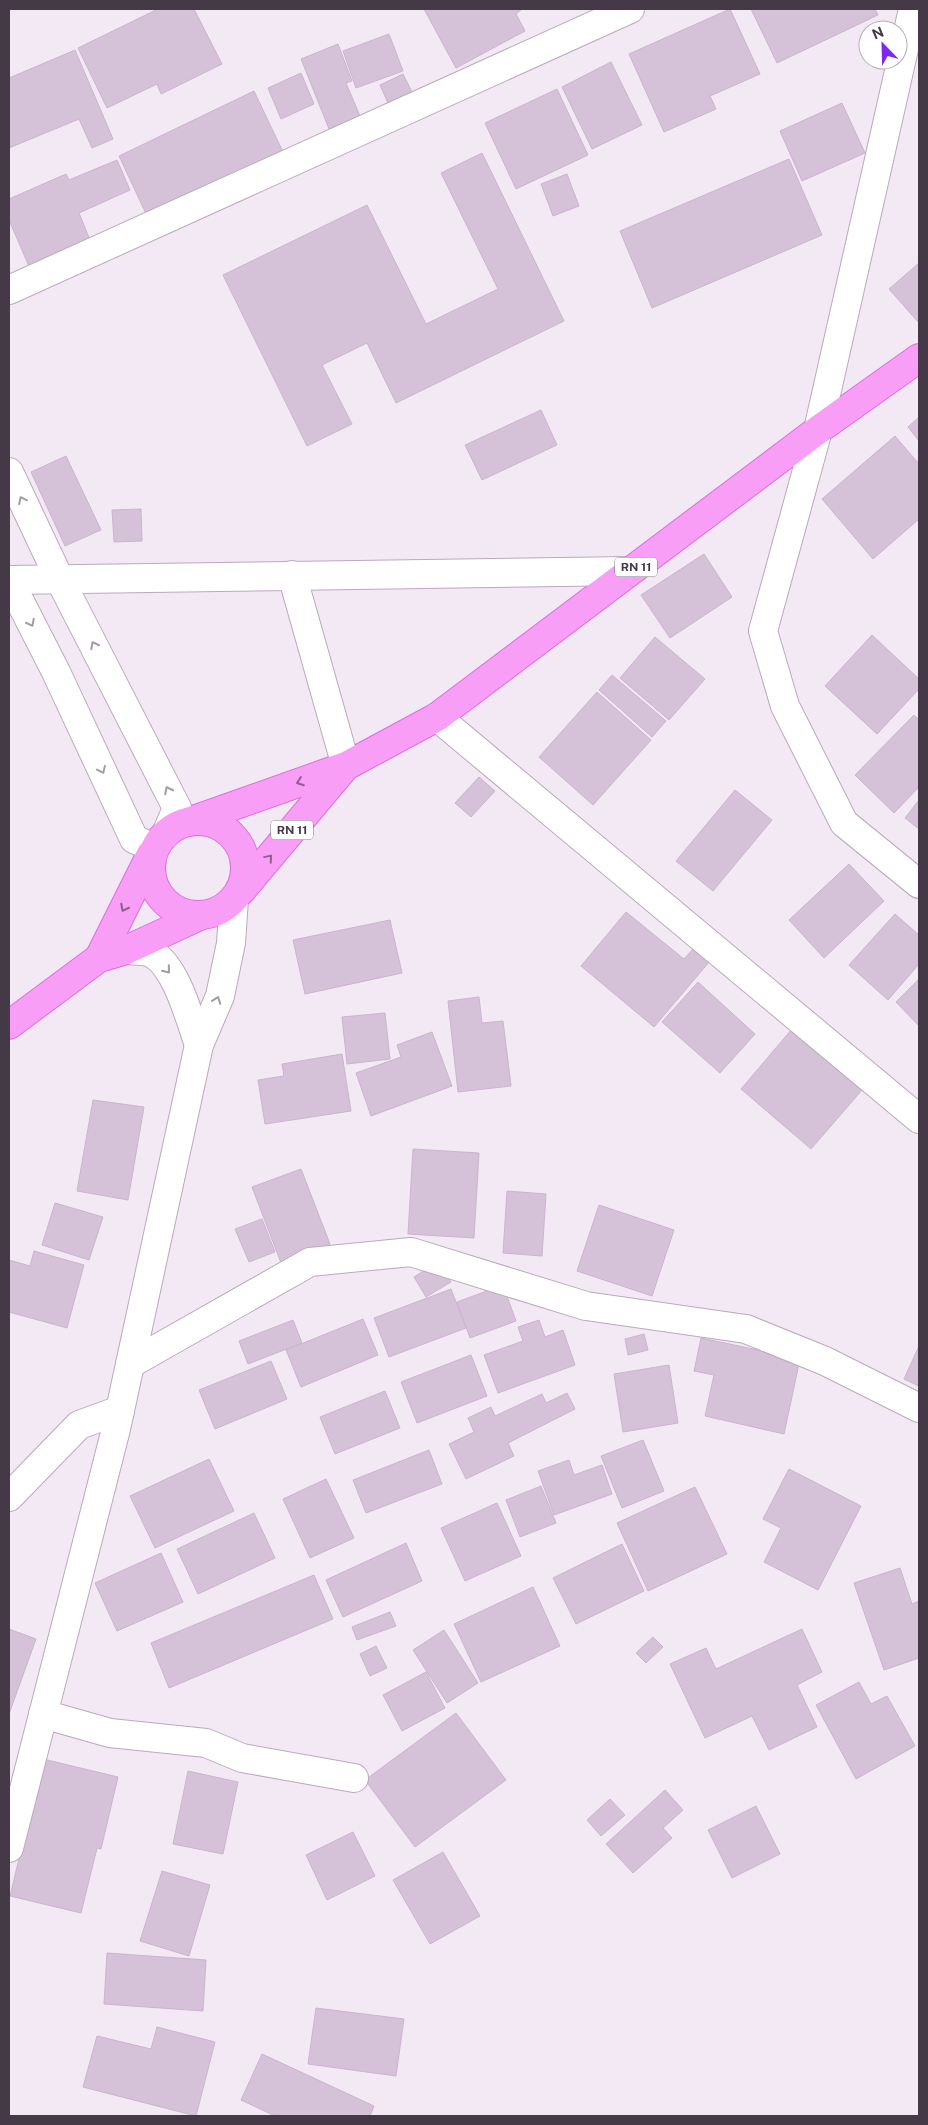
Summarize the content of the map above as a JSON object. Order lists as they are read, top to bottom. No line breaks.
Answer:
{"streets":{"main road":["RN 11"]},"north":"top left"}
